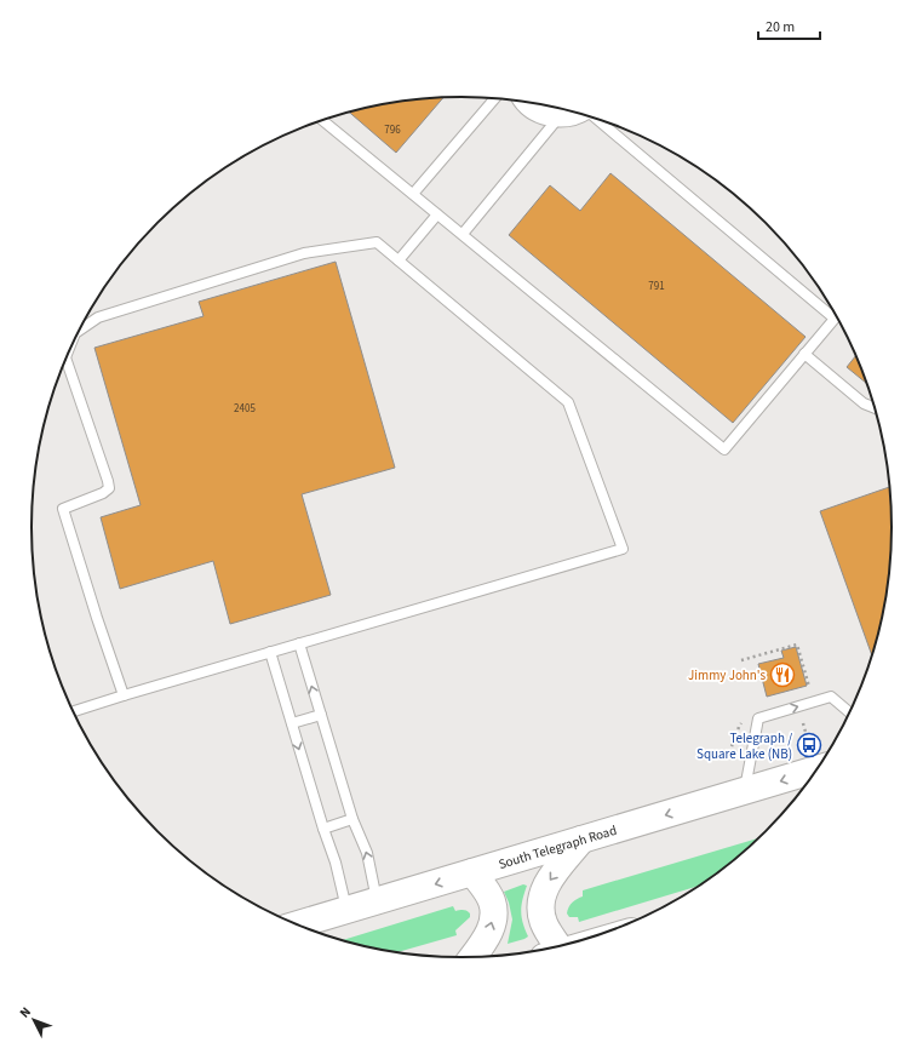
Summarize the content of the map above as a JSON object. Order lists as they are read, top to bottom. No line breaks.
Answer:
{"streets":{"highway":["South Telegraph Road"]},"one_way":["South Telegraph Road"],"places":{"restaurant":["Jimmy John's"],"bus stop":["Telegraph / Square Lake (NB)"]},"house_numbers":["796","791","2405"],"scale_bar":"20 m","north":"top left"}
